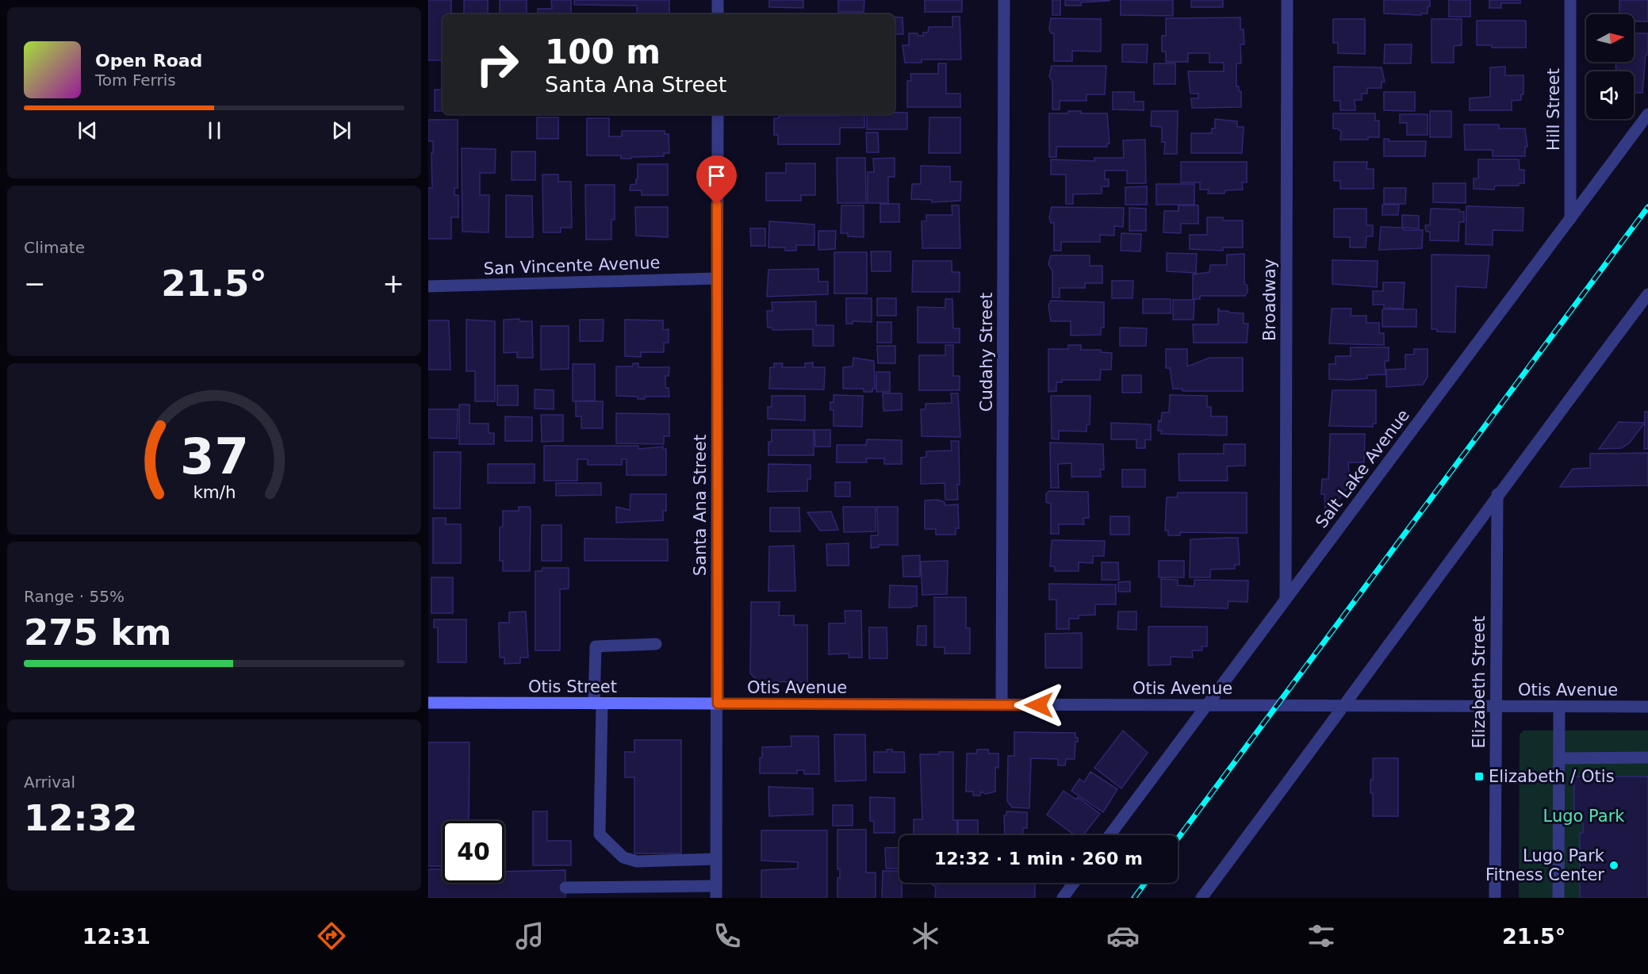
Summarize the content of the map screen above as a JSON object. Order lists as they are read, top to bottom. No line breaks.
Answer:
{"streets":{"main road":["Otis Street"],"street":["Hill Street","San Vincente Avenue","Broadway","Cudahy Street","Salt Lake Avenue","Santa Ana Street","Elizabeth Street","Otis Avenue"]},"crossings":[["Hill Street","Salt Lake Avenue"],["San Vincente Avenue","Santa Ana Street"],["Broadway","Salt Lake Avenue"],["Cudahy Street","Otis Avenue"],["Salt Lake Avenue","Otis Avenue"],["Santa Ana Street","Otis Street"],["Santa Ana Street","Otis Avenue"],["Elizabeth Street","Otis Avenue"],["Otis Street","Otis Avenue"]],"parks":["Lugo Park"],"places":{"transit":["Elizabeth / Otis"],"other":["Lugo Park Fitness Center"]},"north":"right","page":{"turn":["100 m","Santa Ana Street"],"song":["Open Road","Tom Ferris"],"tile":["Climate",["Range · 55%","275 km"],["Arrival","12:32"]],"heat":["−","21.5°","+"],"limit":"40","trip":"12:32 · 1 min · 260 m","tabs":["12:31","21.5°"],"gauge":["37","km/h"]}}
